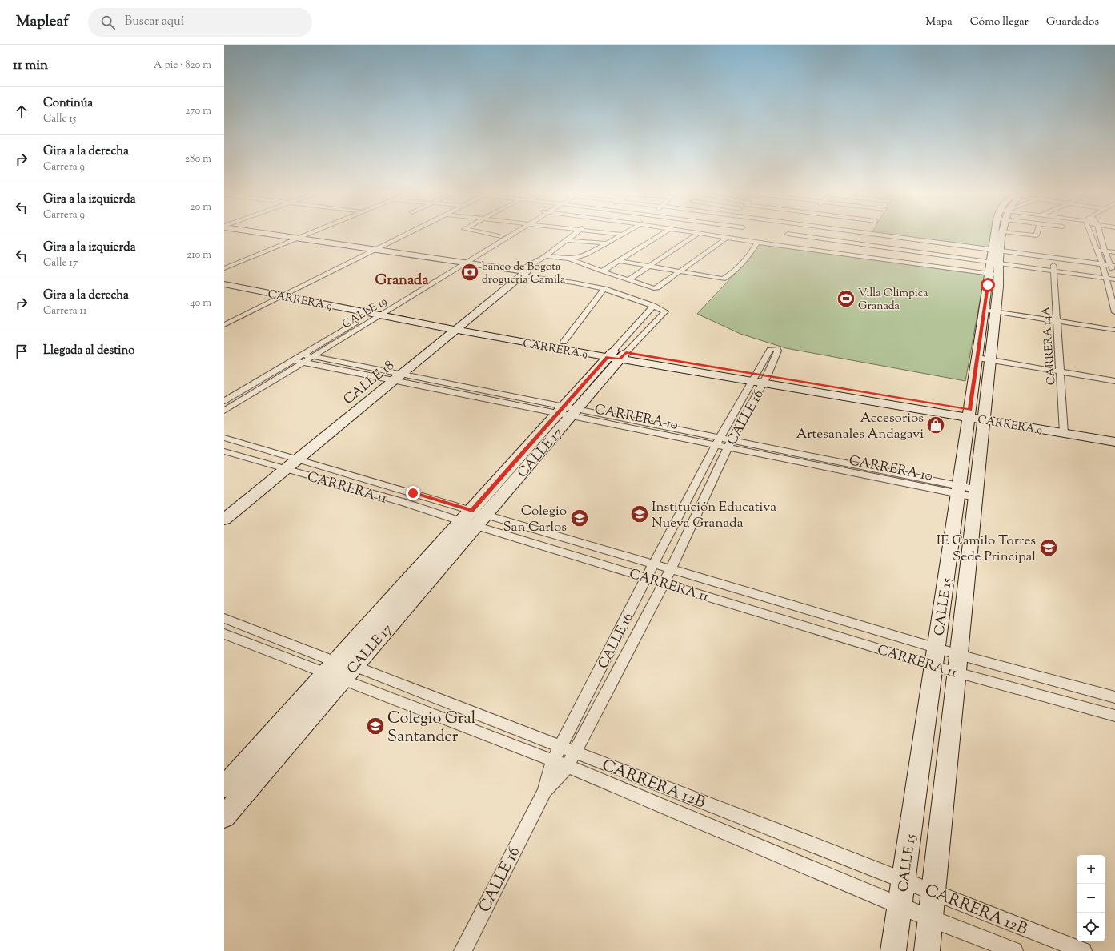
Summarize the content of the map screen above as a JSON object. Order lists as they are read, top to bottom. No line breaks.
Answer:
{"streets":{"street":["CARRERA 9","CALLE 19","CARRERA 14A","CALLE 18","CARRERA 10","CALLE 16","CALLE 17","CARRERA 11","CALLE 15","CARRERA 12B"]},"crossings":[["CARRERA 9","CALLE 19"],["CARRERA 9","CARRERA 14A"],["CARRERA 9","CALLE 18"],["CARRERA 9","CALLE 16"],["CARRERA 9","CALLE 17"],["CARRERA 9","CALLE 15"],["CALLE 19","CARRERA 10"],["CALLE 18","CARRERA 10"],["CALLE 18","CARRERA 11"],["CARRERA 10","CALLE 16"],["CARRERA 10","CALLE 17"],["CARRERA 10","CALLE 15"],["CALLE 16","CARRERA 11"],["CALLE 16","CARRERA 12B"],["CALLE 17","CARRERA 11"],["CALLE 17","CARRERA 12B"],["CARRERA 11","CALLE 15"],["CALLE 15","CARRERA 12B"]],"districts":["Granada"],"places":{"bank":["banco de Bogota drogueria Camila"],"sports":["Villa Olimpica Granada"],"shop":["Accesorios Artesanales Andagavi"],"school or university":["Institución Educativa Nueva Granada","Colegio San Carlos","IE Camilo Torres Sede Principal","Colegio Gral Santander"]},"page":{"header":"Mapleaf","search":"Buscar aquí","nav":["Mapa","Cómo llegar","Guardados"],"heading":["11 min","A pie · 820 m"],"list":[["Continúa","Calle 15","270 m"],["Gira a la derecha","Carrera 9","280 m"],["Gira a la izquierda","Carrera 9","20 m"],["Gira a la izquierda","Calle 17","210 m"],["Gira a la derecha","Carrera 11","40 m"],"Llegada al destino"],"map_buttons":["+","−"]}}
